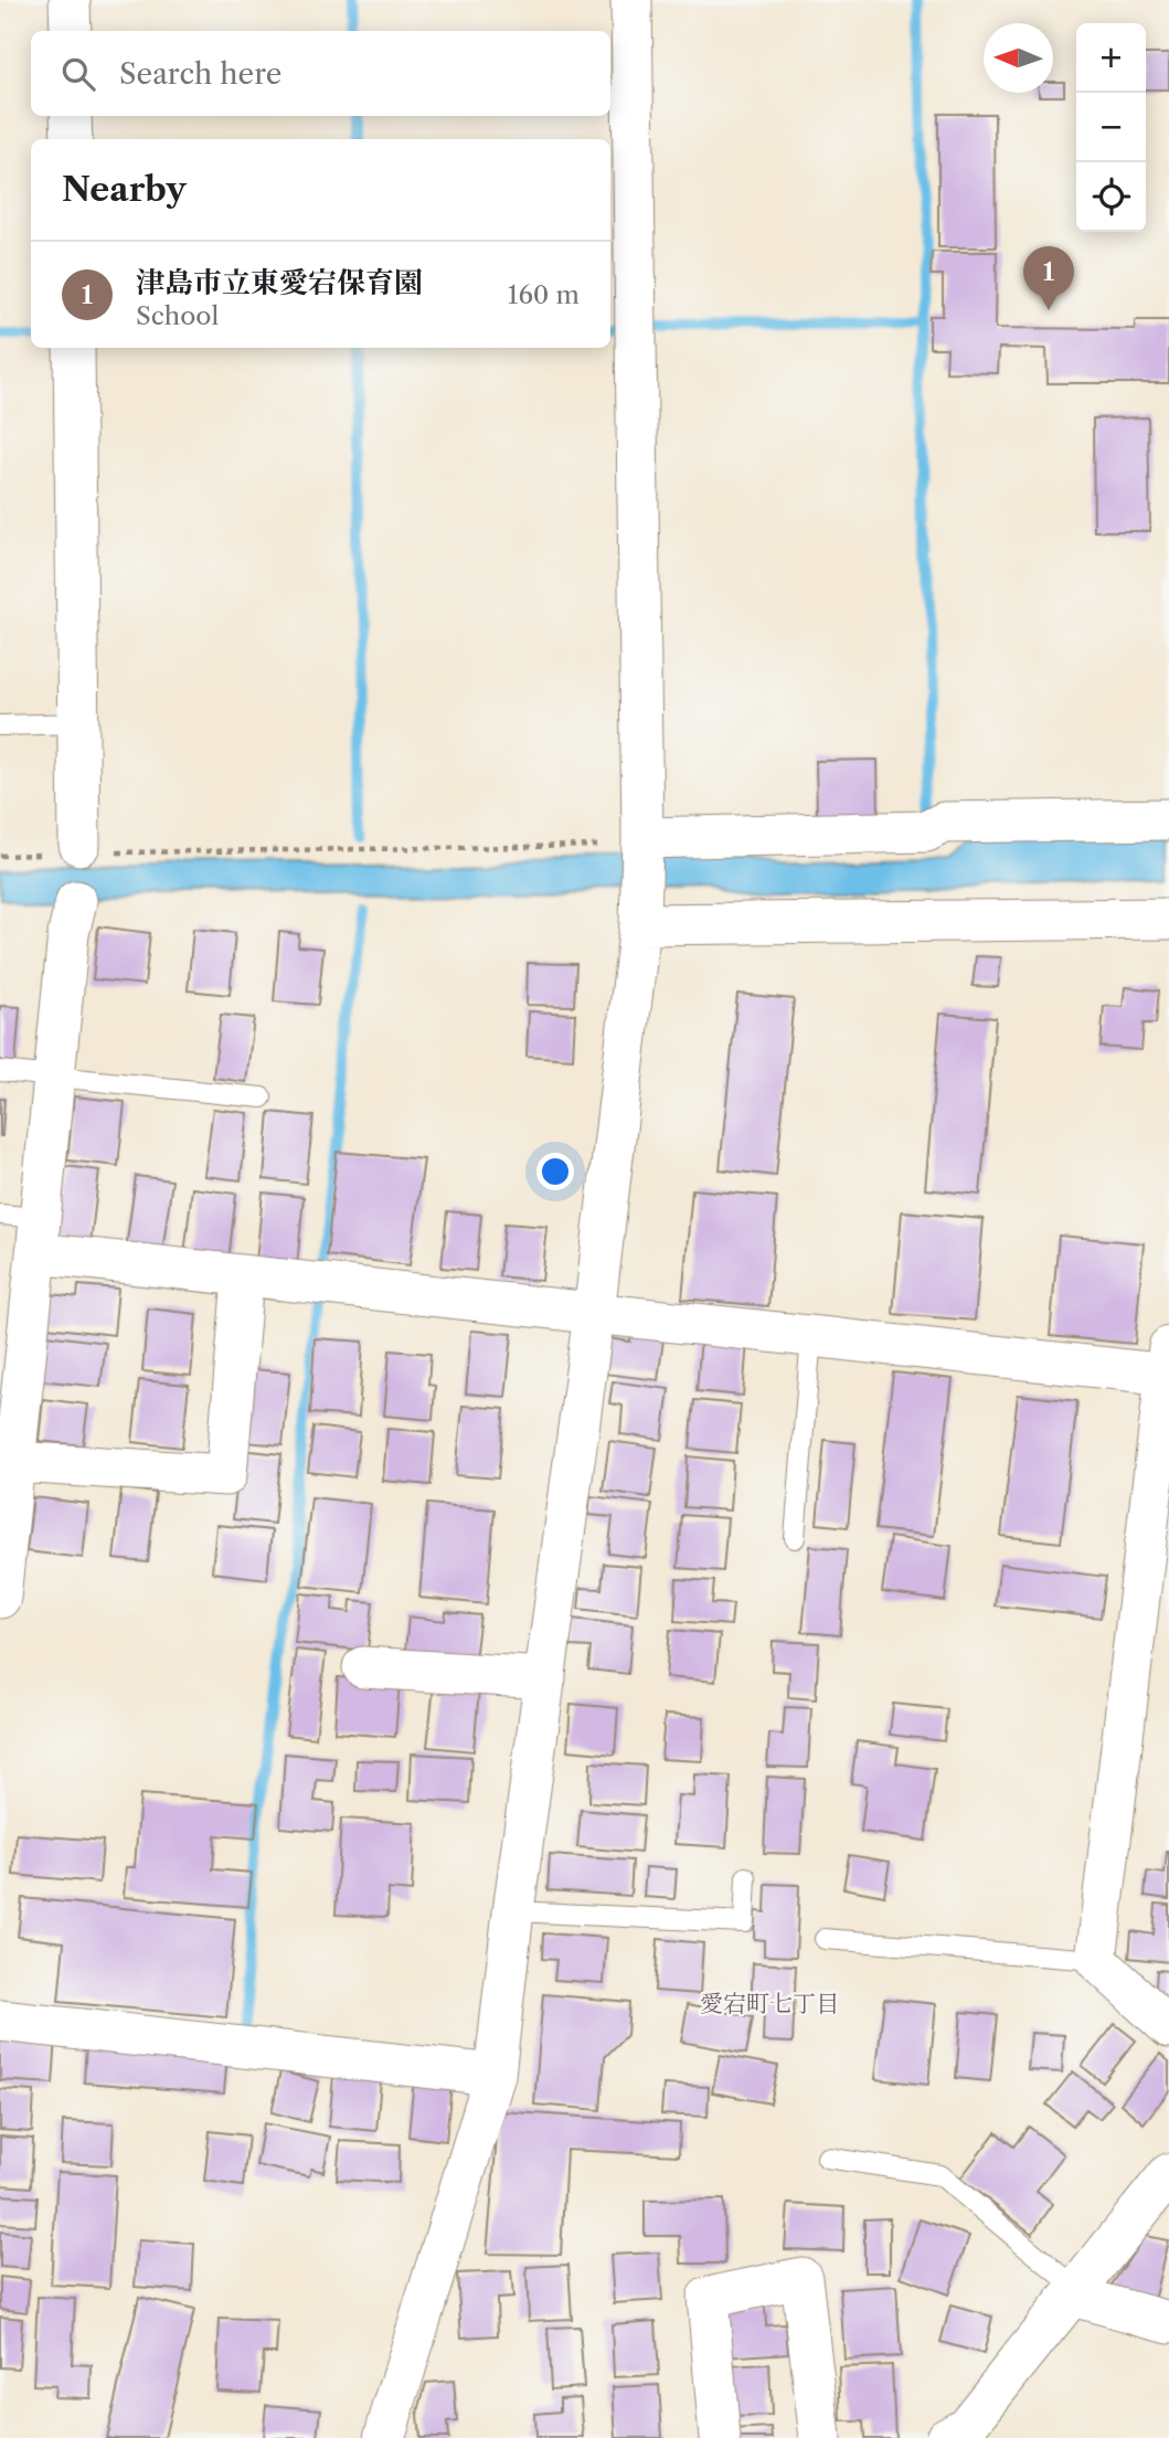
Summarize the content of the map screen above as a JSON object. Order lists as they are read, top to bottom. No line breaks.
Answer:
{"districts":["愛宕町七丁目"],"north":"left","page":{"map_buttons":["+","−"],"search":"Search here","heading":"Nearby","list":[{"mark":"1","name":"津島市立東愛宕保育園","note":"School","value":"160 m"}],"pins":"1"}}
